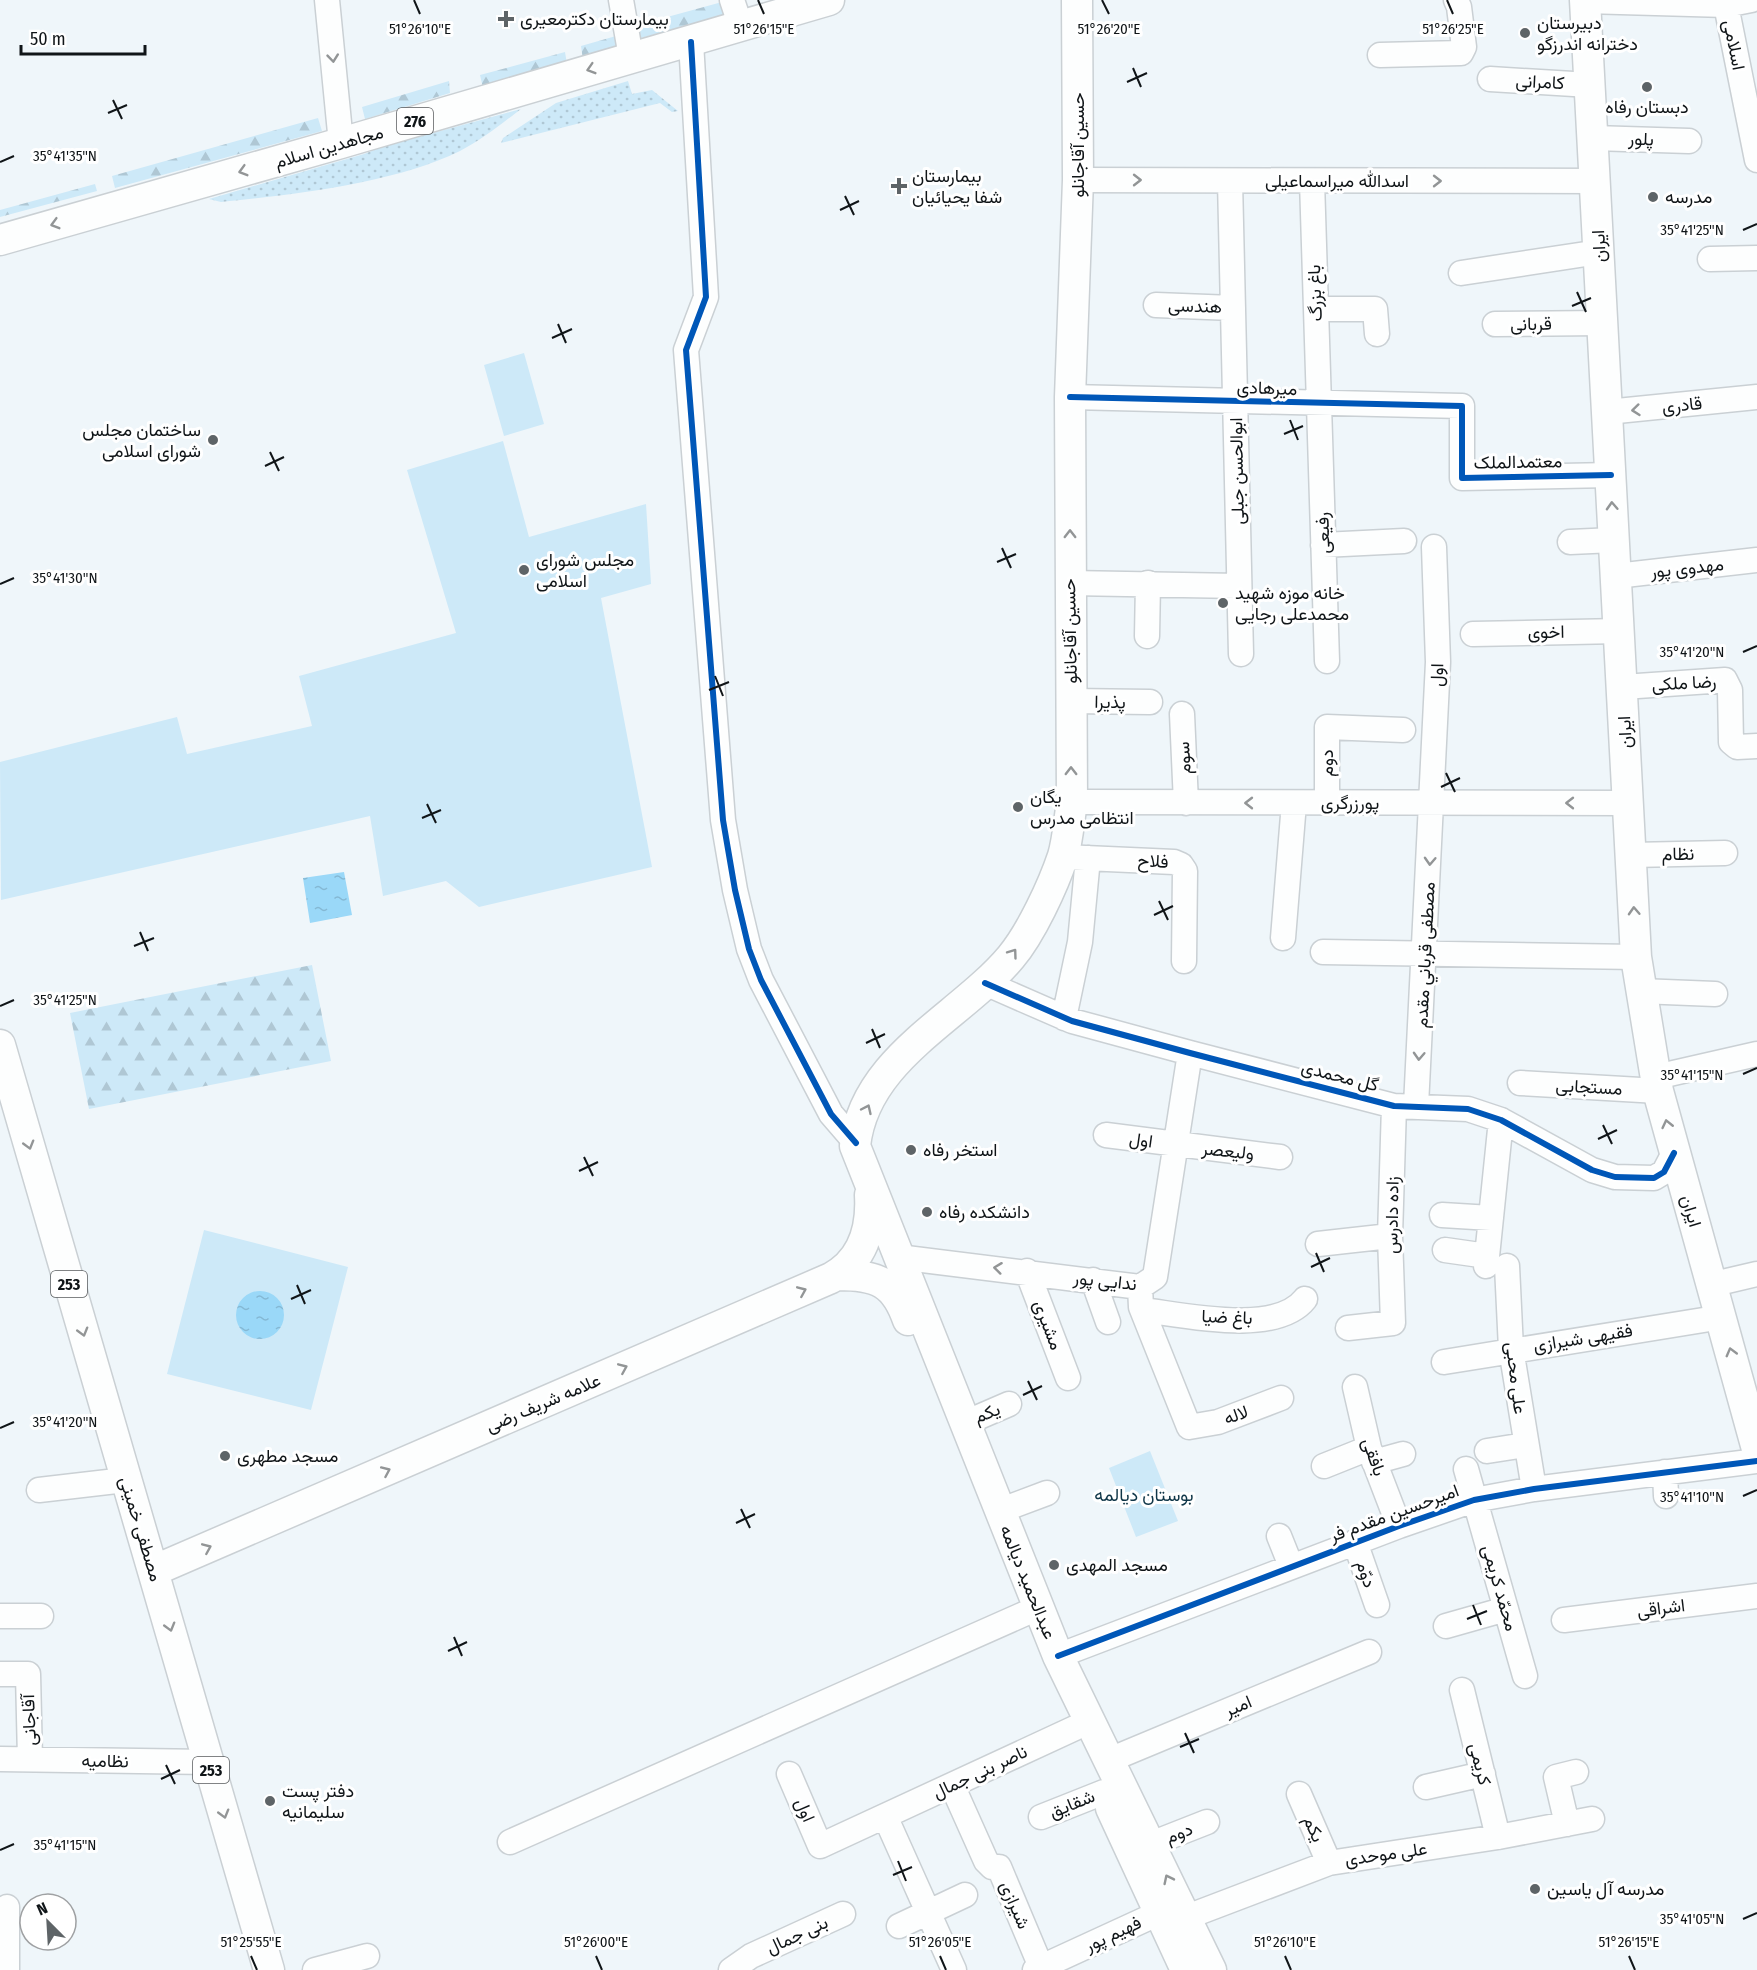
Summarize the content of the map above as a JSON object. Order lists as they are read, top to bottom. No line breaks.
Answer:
{"streets":{"main road":["276","حسین آقاجانلو","مجاهدین اسلام","ایران","253","علامه شریف رضی","مصطفی خمینی","عبدالحمید دیالمه"],"street":["اسلامی","کامرانی","پلور","اسدالله میراسماعیلی","باغ بزرگ","هندسی","قربانی","میرهادی","قادرى","معتمدالملک","ابوالحسن جبلی","رفیعی","مهدوی پور","اخوی","اول","رضا ملکی","پذیرا","سوم","دوم","پورزرگری","نظام","فلاح","مصطفی قرباني مقدم","گل محمدی","مستجابی","ولیعصر","زاده دادرس","ندایی پور","باغ ضیا","مشیری","فقیهی شیرازی","علی محبی","یکم","لاله","بافقی","امیرحسین مقدم فر","دوّم","محمّد کریمی","اشراقی","امیر","آقاجانی","نظامیه","کریمی","ناصر بنی جمال","شقایق","علی موحدی","شیرازی","فهیم پور","بنی جمال"]},"crossings":[["کامرانی","ایران"],["پلور","ایران"],["حسین آقاجانلو","اسدالله میراسماعیلی"],["حسین آقاجانلو","میرهادی"],["حسین آقاجانلو","پذیرا"],["حسین آقاجانلو","پورزرگری"],["حسین آقاجانلو","فلاح"],["حسین آقاجانلو","گل محمدی"],["اسدالله میراسماعیلی","ایران"],["اسدالله میراسماعیلی","باغ بزرگ"],["اسدالله میراسماعیلی","ابوالحسن جبلی"],["ایران","قربانی"],["ایران","قادرى"],["ایران","معتمدالملک"],["ایران","مهدوی پور"],["ایران","اخوی"],["ایران","رضا ملکی"],["ایران","پورزرگری"],["ایران","نظام"],["ایران","گل محمدی"],["ایران","مستجابی"],["ایران","فقیهی شیرازی"],["باغ بزرگ","میرهادی"],["باغ بزرگ","رفیعی"],["هندسی","ابوالحسن جبلی"],["میرهادی","معتمدالملک"],["میرهادی","ابوالحسن جبلی"],["میرهادی","رفیعی"],["اول","پورزرگری"],["اول","مصطفی قرباني مقدم"],["اول","ولیعصر"],["اول","ندایی پور"],["اول","ناصر بنی جمال"],["سوم","پورزرگری"],["دوم","پورزرگری"],["دوم","عبدالحمید دیالمه"],["پورزرگری","مصطفی قرباني مقدم"],["مصطفی قرباني مقدم","گل محمدی"],["مصطفی قرباني مقدم","زاده دادرس"],["گل محمدی","زاده دادرس"],["گل محمدی","ندایی پور"],["گل محمدی","علی محبی"],["ولیعصر","ندایی پور"],["ندایی پور","مشیری"],["ندایی پور","عبدالحمید دیالمه"],["باغ ضیا","لاله"],["فقیهی شیرازی","علی محبی"],["علی محبی","امیرحسین مقدم فر"],["علامه شریف رضی","مصطفی خمینی"],["علامه شریف رضی","عبدالحمید دیالمه"],["یکم","عبدالحمید دیالمه"],["یکم","علی موحدی"],["بافقی","امیرحسین مقدم فر"],["امیرحسین مقدم فر","دوّم"],["امیرحسین مقدم فر","عبدالحمید دیالمه"],["امیرحسین مقدم فر","محمّد کریمی"],["مصطفی خمینی","نظامیه"],["عبدالحمید دیالمه","امیر"],["عبدالحمید دیالمه","ناصر بنی جمال"],["عبدالحمید دیالمه","شقایق"],["عبدالحمید دیالمه","علی موحدی"],["عبدالحمید دیالمه","فهیم پور"],["آقاجانی","نظامیه"],["کریمی","علی موحدی"],["ناصر بنی جمال","شیرازی"],["علی موحدی","فهیم پور"],["شیرازی","فهیم پور"]],"one_way":["حسین آقاجانلو","مجاهدین اسلام","قادرى","علامه شریف رضی","مصطفی خمینی"],"parks":["بوستان دیالمه"],"places":{"health":["بیمارستان دکترمعیری","بیمارستان شفا یحیائیان"],"other":["دبیرستان دخترانه اندرزگو","دبستان رفاه","مدرسه","ساختمان مجلس شورای اسلامی","مجلس شورای اسلامی","خانه موزه شهید محمدعلی رجایی","یگان انتظامی مدرس","استخر رفاه","دانشکده رفاه","مسجد مطهری","مسجد المهدی","دفتر پست سلیمانیه","مدرسه آل یاسین"]},"scale_bar":"50 m","north":"top left","coordinates":["51°26'20\"E","51°26'10\"E","51°26'15\"E","51°26'25\"E","35°41'35\"N","35°41'25\"N","35°41'30\"N","35°41'20\"N","35°41'15\"N","35°41'10\"N","35°41'05\"N","51°25'55\"E","51°26'00\"E","51°26'05\"E"]}
